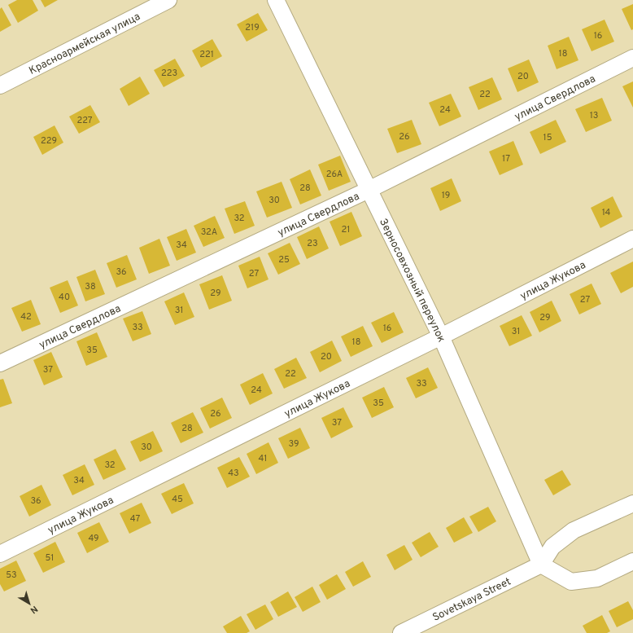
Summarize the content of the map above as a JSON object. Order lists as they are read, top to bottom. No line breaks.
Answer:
{"streets":{"street":["Красноармейская улица","улица Свердлова","улица Жукова","Зерносовхозный переулок","Sovetskaya Street"]},"crossings":[["улица Свердлова","Зерносовхозный переулок"],["улица Жукова","Зерносовхозный переулок"],["Зерносовхозный переулок","Sovetskaya Street"]],"house_numbers":["219","16","18","221","223","20","22","24","13","227","26","15","229","17","26А","28","19","30","14","32","21","32А","23","34","25","36","27","38","29","40","27","31","42","29","33","16","31","18","35","20","37","22","33","24","35","26","37","28","39","30","41","32","43","34","45","36","47","49","51","53"],"north":"bottom right"}
